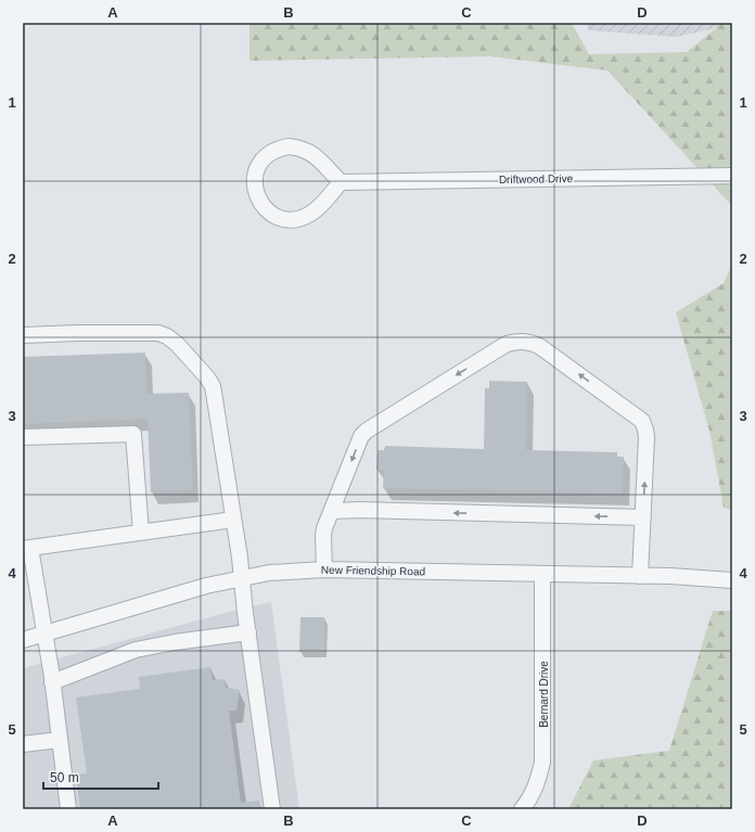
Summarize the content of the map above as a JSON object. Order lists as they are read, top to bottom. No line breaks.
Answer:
{"streets":{"street":["Driftwood Drive","New Friendship Road","Bernard Drive"]},"crossings":[["New Friendship Road","Bernard Drive"]],"scale_bar":"50 m","grid":{"columns":["A","B","C","D"],"rows":["1","2","3","4","5"]}}
